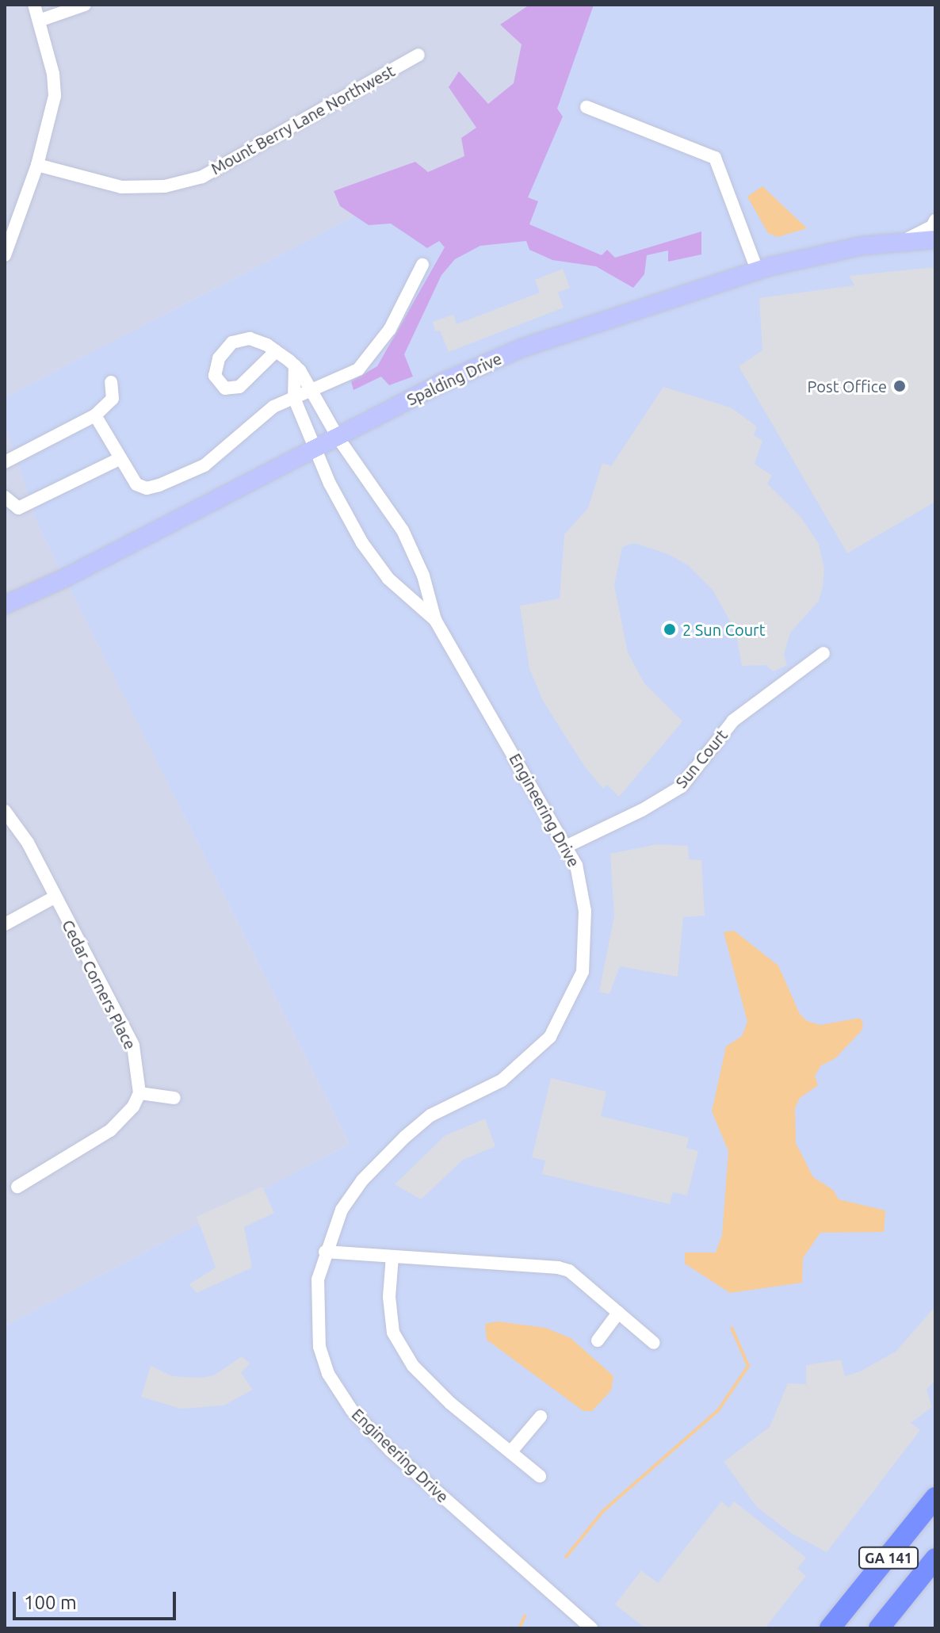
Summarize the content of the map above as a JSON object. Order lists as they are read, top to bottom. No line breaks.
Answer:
{"streets":{"highway":["GA 141"],"main road":["Spalding Drive"],"street":["Mount Berry Lane Northwest","Sun Court","Engineering Drive","Cedar Corners Place"]},"crossings":[["Spalding Drive","Engineering Drive"],["Sun Court","Engineering Drive"]],"places":["Post Office","2 Sun Court"],"scale_bar":"100 m"}
